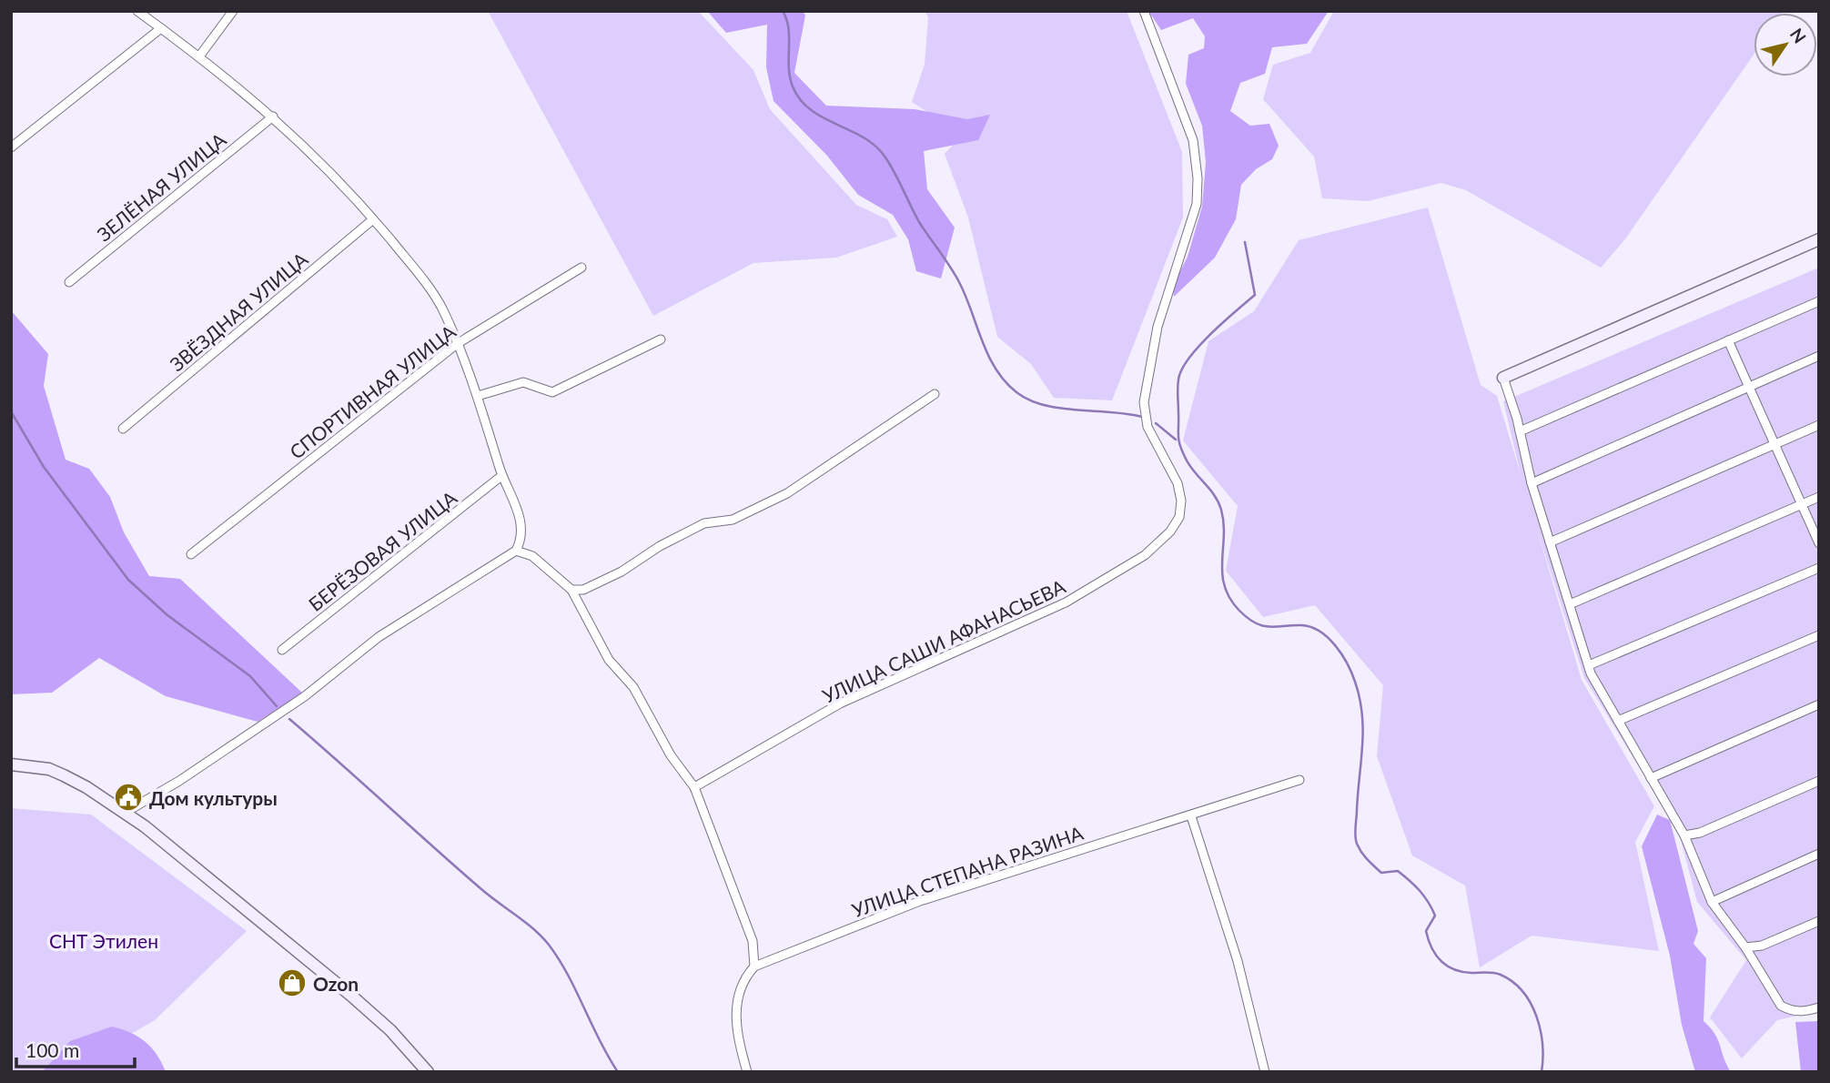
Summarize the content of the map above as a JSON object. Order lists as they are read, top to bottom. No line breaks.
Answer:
{"streets":{"street":["ЗЕЛЁНАЯ УЛИЦА","ЗВЁЗДНАЯ УЛИЦА","СПОРТИВНАЯ УЛИЦА","БЕРЁЗОВАЯ УЛИЦА","УЛИЦА САШИ АФАНАСЬЕВА","УЛИЦА СТЕПАНА РАЗИНА"]},"parks":["СНТ Этилен"],"places":{"public building":["Дом культуры"],"shop":["Ozon"]},"scale_bar":"100 m","north":"top right"}
